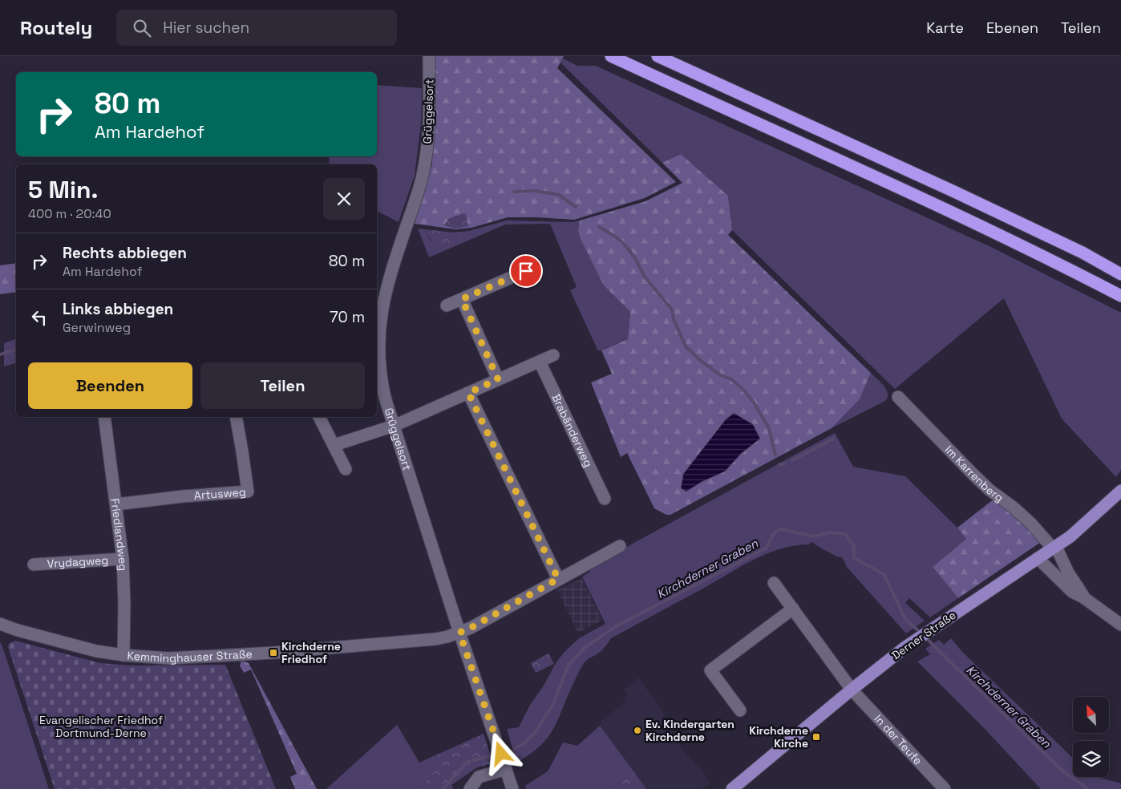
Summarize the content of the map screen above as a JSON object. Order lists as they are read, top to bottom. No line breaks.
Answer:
{"streets":{"main road":["Derner Straße"],"street":["Grüggelsort","Brabänderweg","Im Karrenberg","Artusweg","Friedlandweg","Vrydagweg","Kemminghauser Straße","In der Teufe"]},"crossings":[["Grüggelsort","Kemminghauser Straße"],["Im Karrenberg","Derner Straße"],["Artusweg","Friedlandweg"],["Friedlandweg","Vrydagweg"],["Friedlandweg","Kemminghauser Straße"],["Derner Straße","In der Teufe"]],"water":["Kirchderner Graben"],"parks":["Evangelischer Friedhof Dortmund-Derne"],"places":{"transit":["Kirchderne Friedhof","Kirchderne Kirche"],"other":["Ev. Kindergarten Kirchderne"]},"north":"top left","page":{"header":"Routely","search":"Hier suchen","nav":["Karte","Ebenen","Teilen"],"turn":["80 m","Am Hardehof"],"heading":["5 Min.","400 m · 20:40"],"list":[{"name":"Rechts abbiegen","note":"Am Hardehof","value":"80 m"},{"name":"Links abbiegen","note":"Gerwinweg","value":"70 m"}],"buttons":["Beenden","Teilen"]}}
